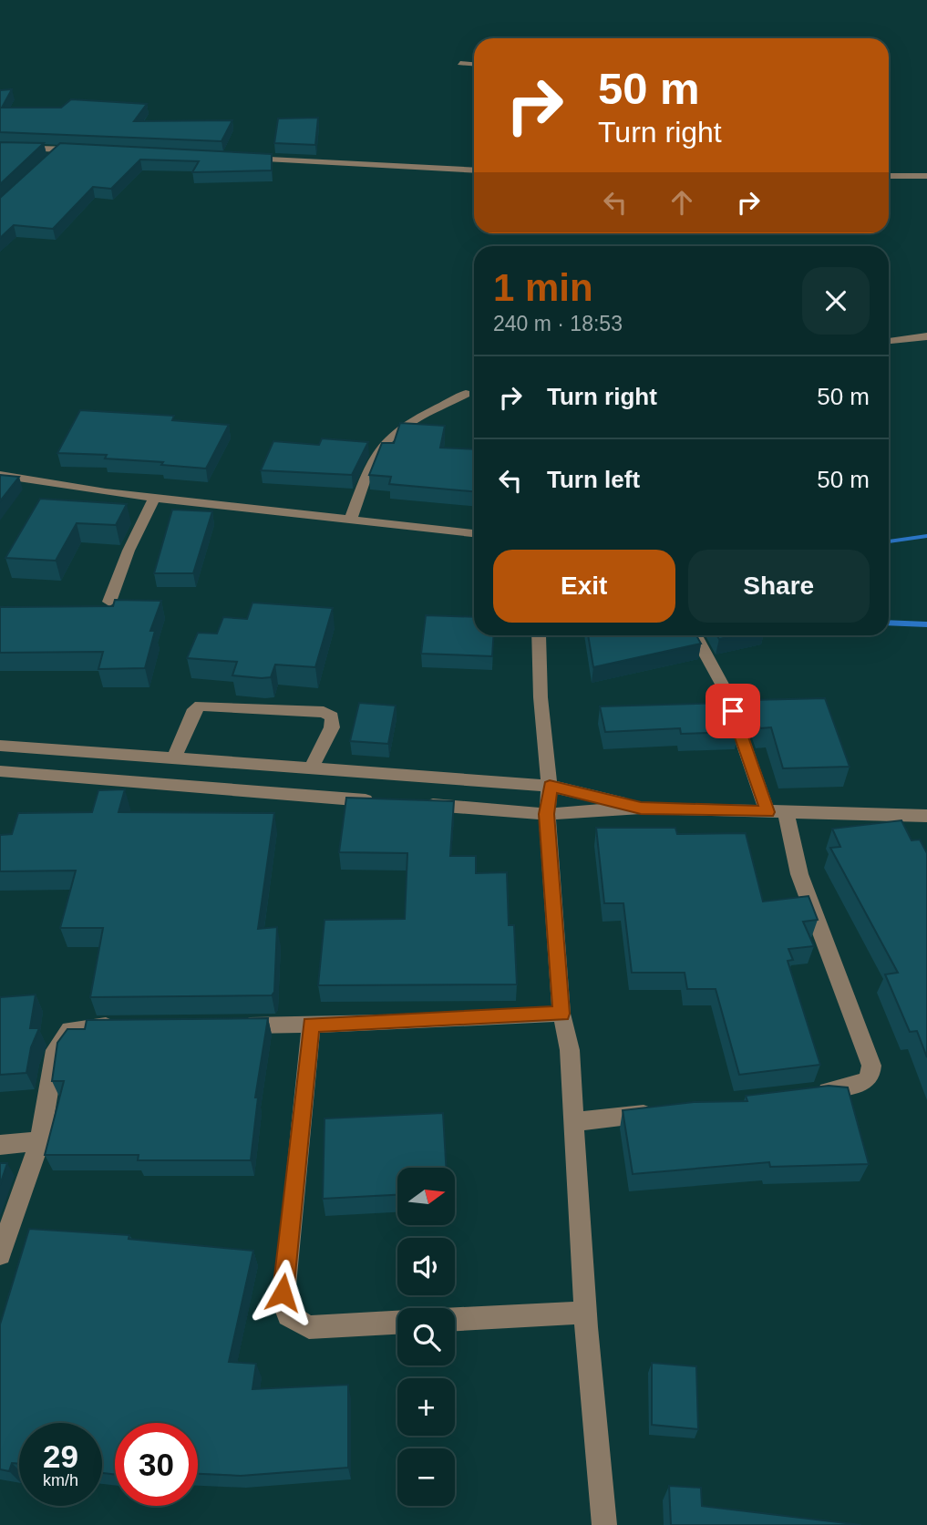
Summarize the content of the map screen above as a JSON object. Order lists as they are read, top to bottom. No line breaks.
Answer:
{"north":"right","page":{"turn":["50 m","Turn right"],"heading":["1 min","240 m · 18:53"],"list":[{"name":"Turn right","value":"50 m"},{"name":"Turn left","value":"50 m"}],"buttons":["Exit","Share"],"map_buttons":["+","−"],"speed":"29 km/h","limit":"30"}}
